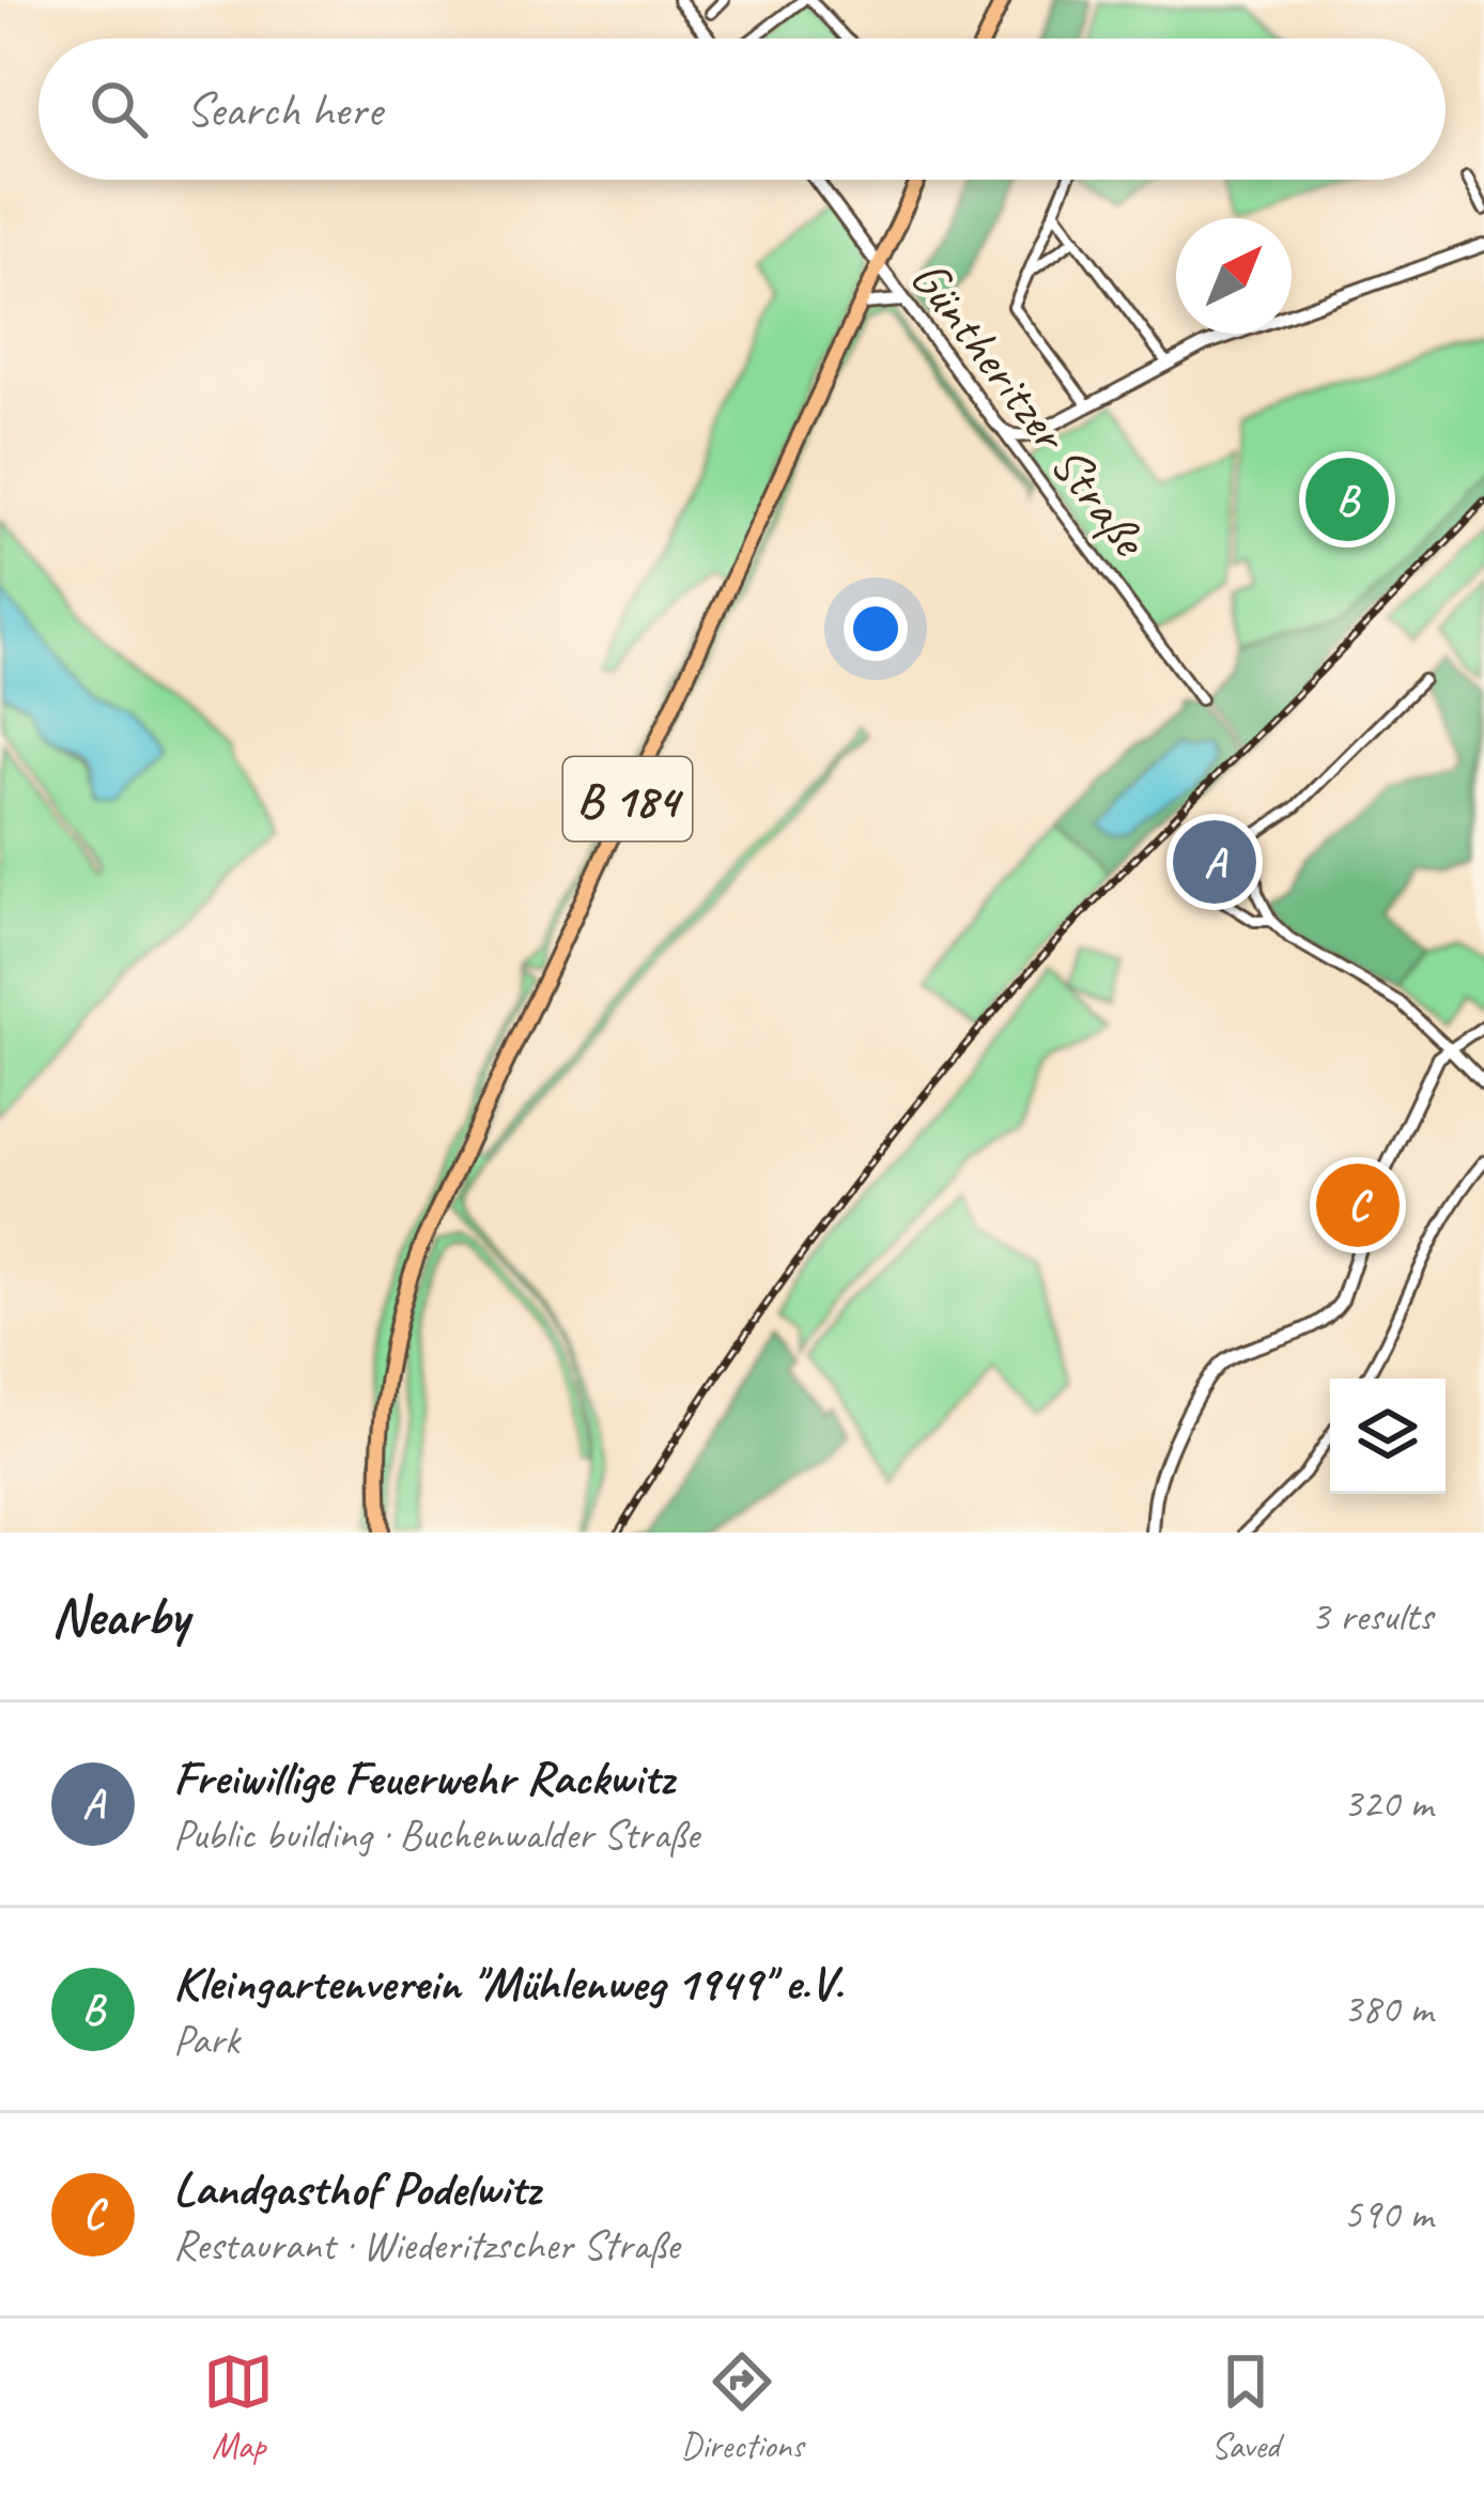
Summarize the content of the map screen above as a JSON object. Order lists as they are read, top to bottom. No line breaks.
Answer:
{"streets":{"main road":["B 184"],"street":["Güntheritzer Straße"]},"crossings":[["Güntheritzer Straße","B 184"]],"north":"top right","page":{"search":"Search here","pins":["B","A","C"],"heading":["Nearby","3 results"],"list":[{"mark":"A","name":"Freiwillige Feuerwehr Rackwitz","note":"Public building · Buchenwalder Straße","value":"320 m"},{"mark":"B","name":"Kleingartenverein \"Mühlenweg 1949\" e.V.","note":"Park","value":"380 m"},{"mark":"C","name":"Landgasthof Podelwitz","note":"Restaurant · Wiederitzscher Straße","value":"590 m"}],"nav":["Map","Directions","Saved"]}}
